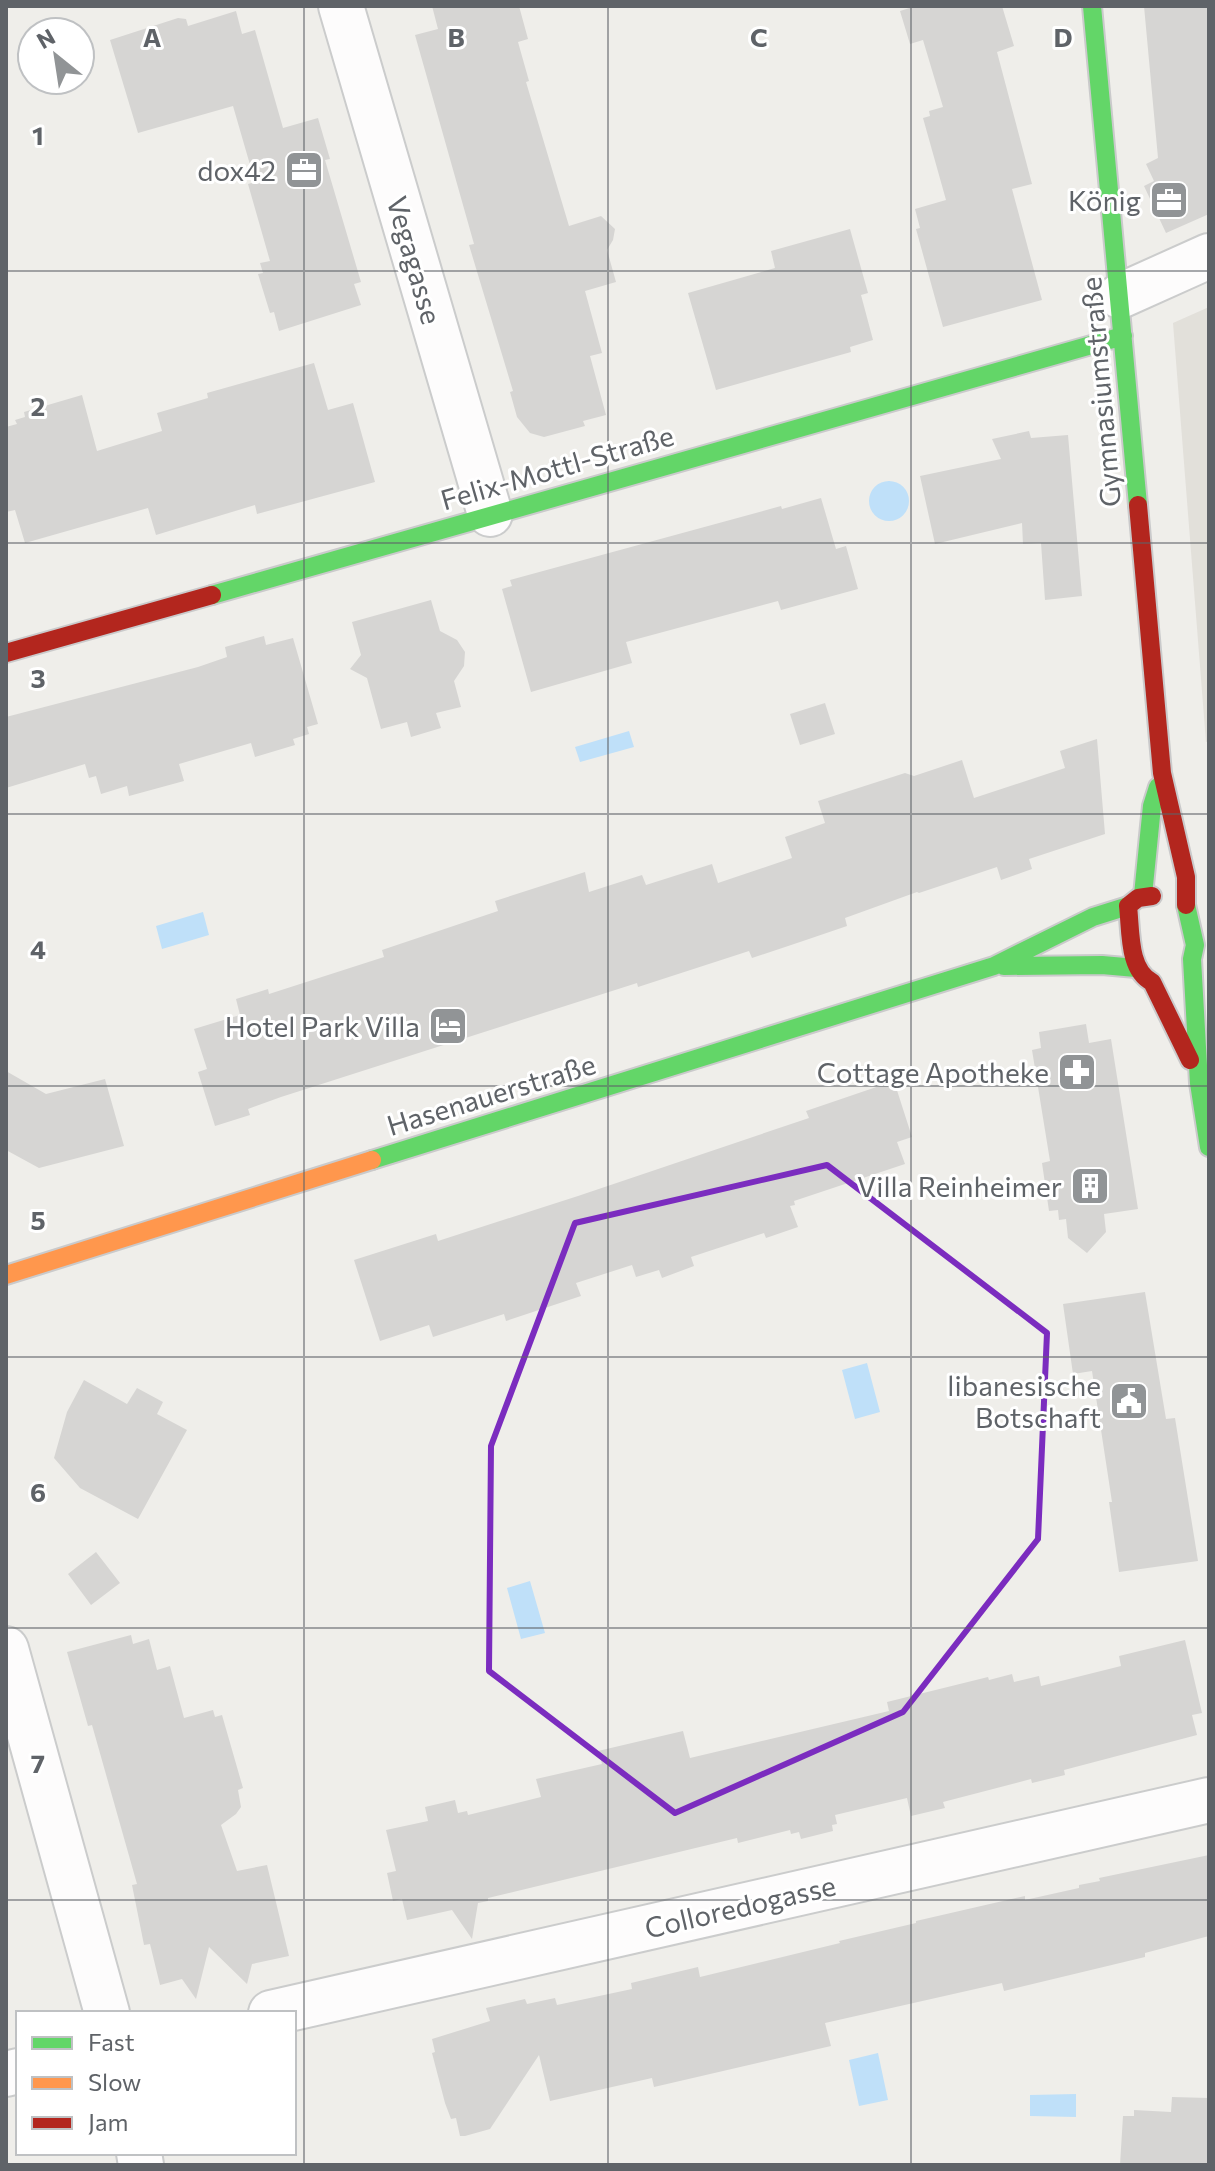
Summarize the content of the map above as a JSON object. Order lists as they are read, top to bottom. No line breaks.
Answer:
{"streets":{"street":["Vegagasse","Gymnasiumstraße","Felix-Mottl-Straße","Hasenauerstraße","Colloredogasse"]},"crossings":[["Vegagasse","Felix-Mottl-Straße"],["Gymnasiumstraße","Felix-Mottl-Straße"],["Gymnasiumstraße","Hasenauerstraße"]],"places":{"office":["dox42","König"],"hotel":["Hotel Park Villa"],"pharmacy":["Cottage Apotheke"],"building":["Villa Reinheimer"],"public building":["libanesische Botschaft"]},"legend":["Fast","Slow","Jam"],"north":"top left","grid":{"columns":["A","B","C","D"],"rows":["1","2","3","4","5","6","7"]}}
